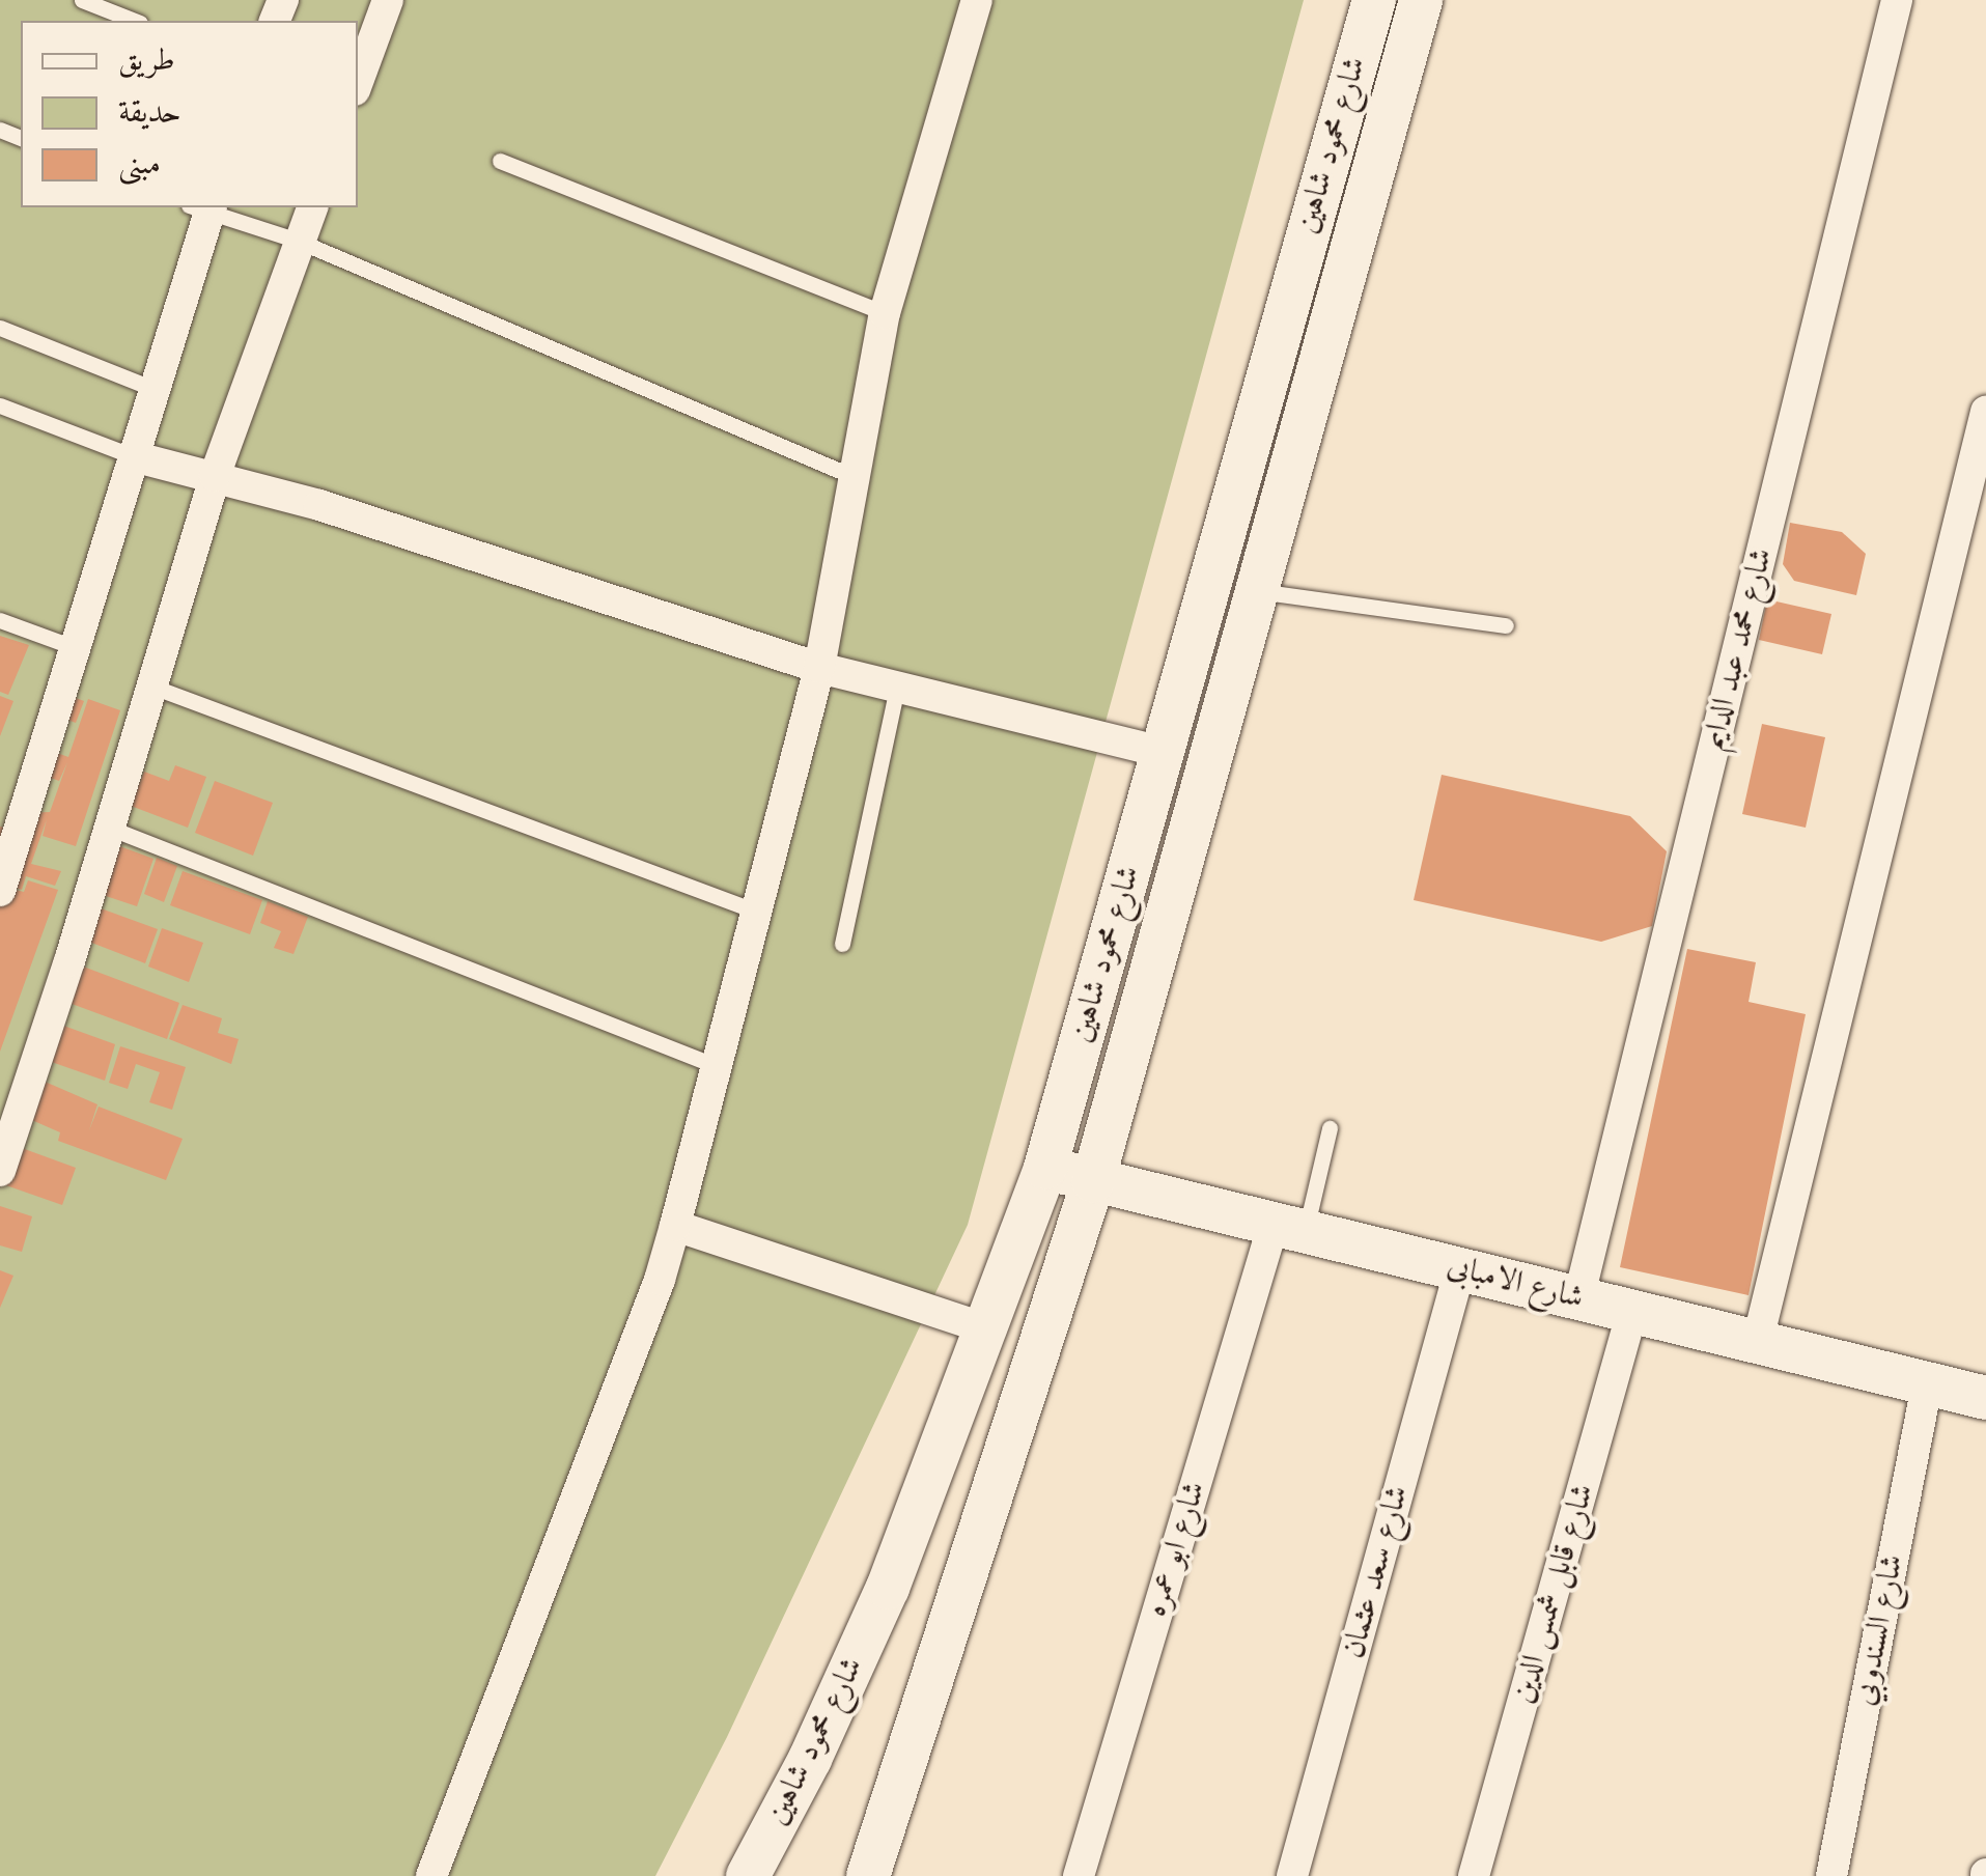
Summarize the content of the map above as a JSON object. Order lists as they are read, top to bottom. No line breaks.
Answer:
{"streets":{"main road":["شارع محمود شاهين","شارع الامبابى"],"street":["شارع محمد عبد الدايم","شارع ابو عمره","شارع سعد عثمان","شارع قابل شمس الدين","شارع السندوبي"]},"crossings":[["شارع محمود شاهين","شارع الامبابى"],["شارع محمد عبد الدايم","شارع الامبابى"],["شارع الامبابى","شارع ابو عمره"],["شارع الامبابى","شارع سعد عثمان"],["شارع الامبابى","شارع قابل شمس الدين"],["شارع الامبابى","شارع السندوبي"]],"legend":["طريق","حديقة","مبنى"]}
